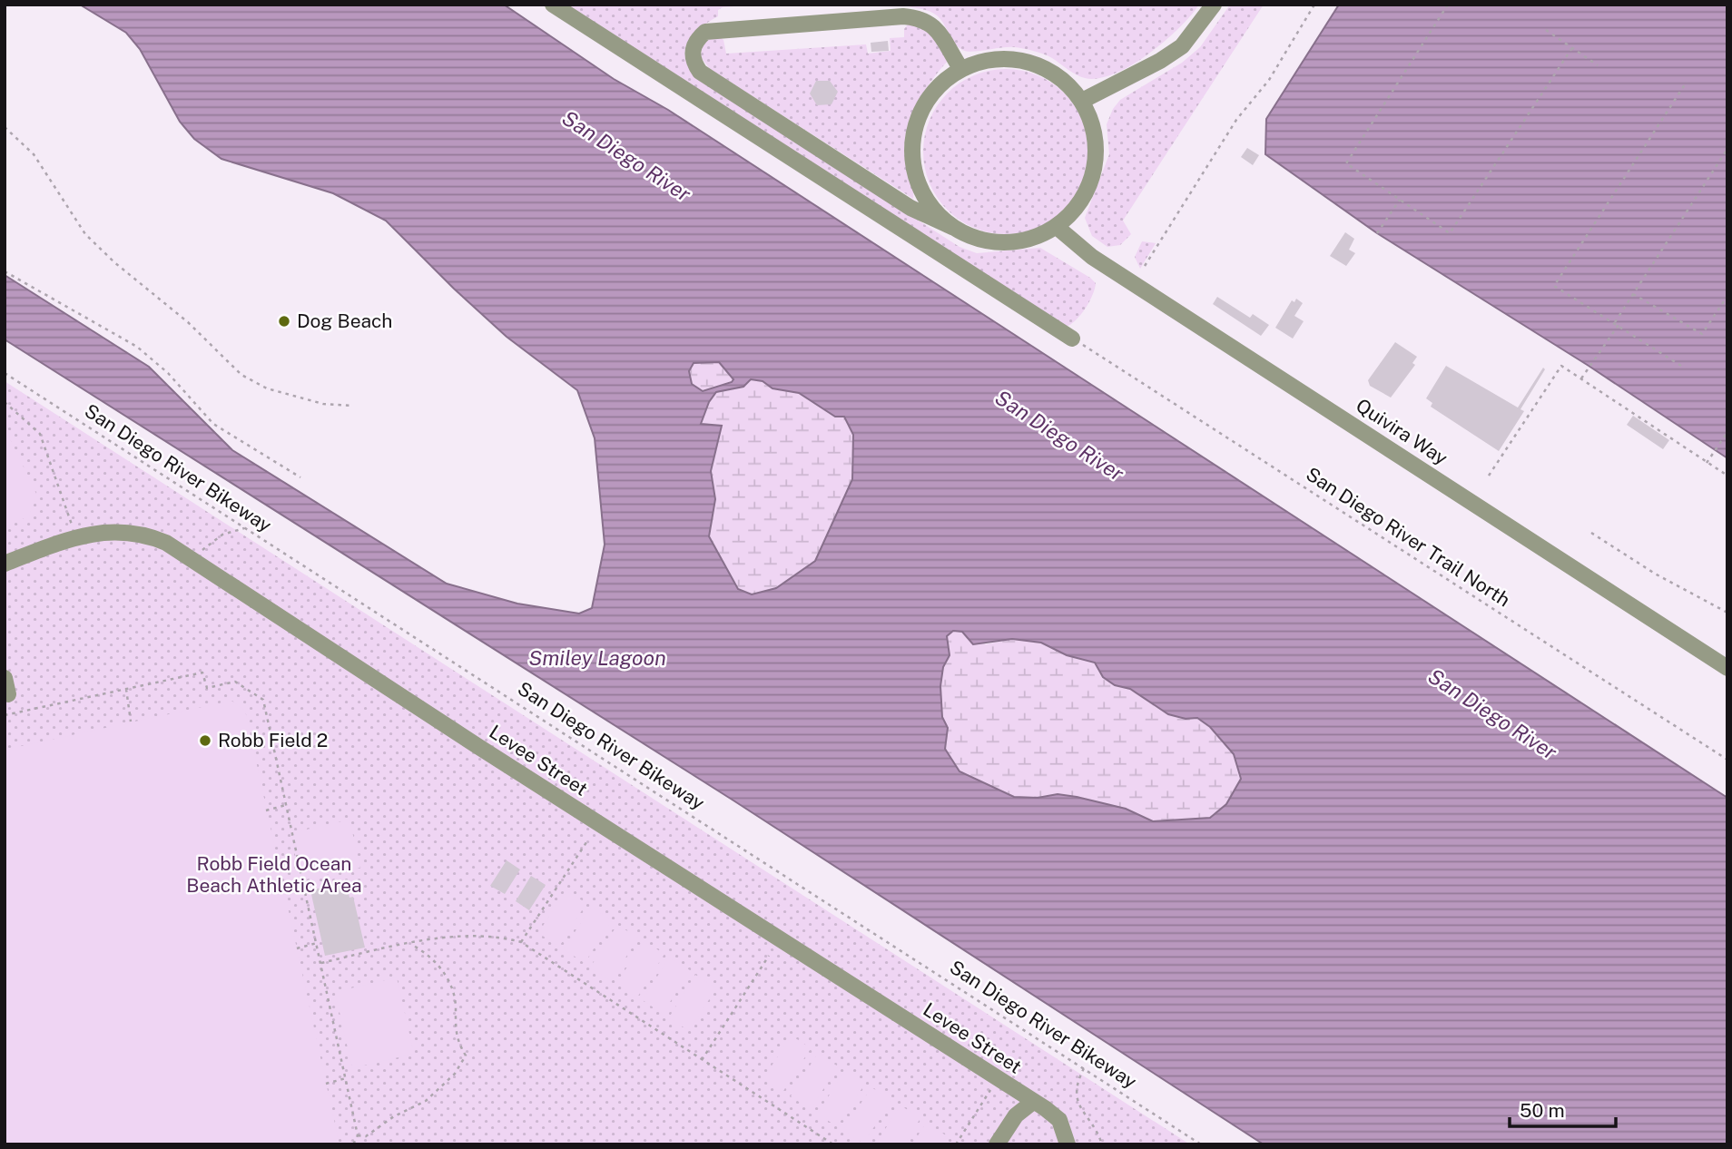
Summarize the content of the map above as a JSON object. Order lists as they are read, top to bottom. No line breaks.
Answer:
{"streets":{"street":["Quivira Way","Levee Street"],"path":["San Diego River Bikeway","San Diego River Trail North"]},"water":["San Diego River","Smiley Lagoon"],"parks":["Robb Field Ocean Beach Athletic Area"],"places":["Dog Beach","Robb Field 2"],"scale_bar":"50 m"}
